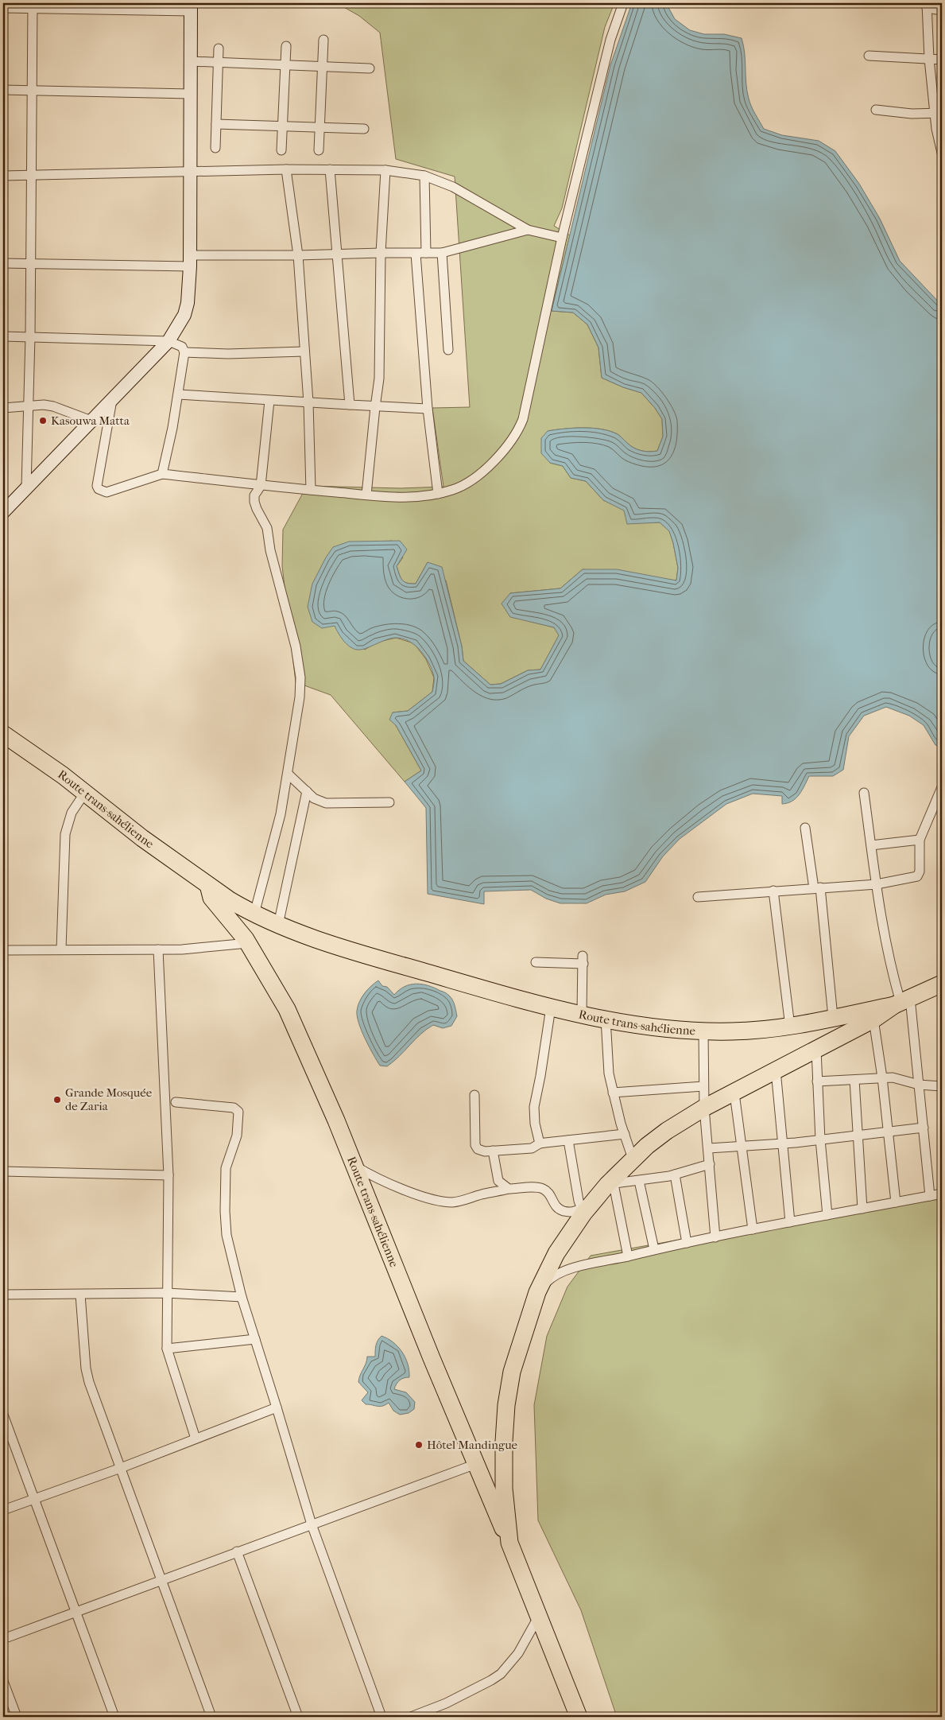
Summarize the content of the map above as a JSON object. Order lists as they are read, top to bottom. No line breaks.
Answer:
{"streets":{"highway":["Route trans-sahélienne"]},"places":["Kasouwa Matta","Grande Mosquée de Zaria","Hôtel Mandingue"]}
